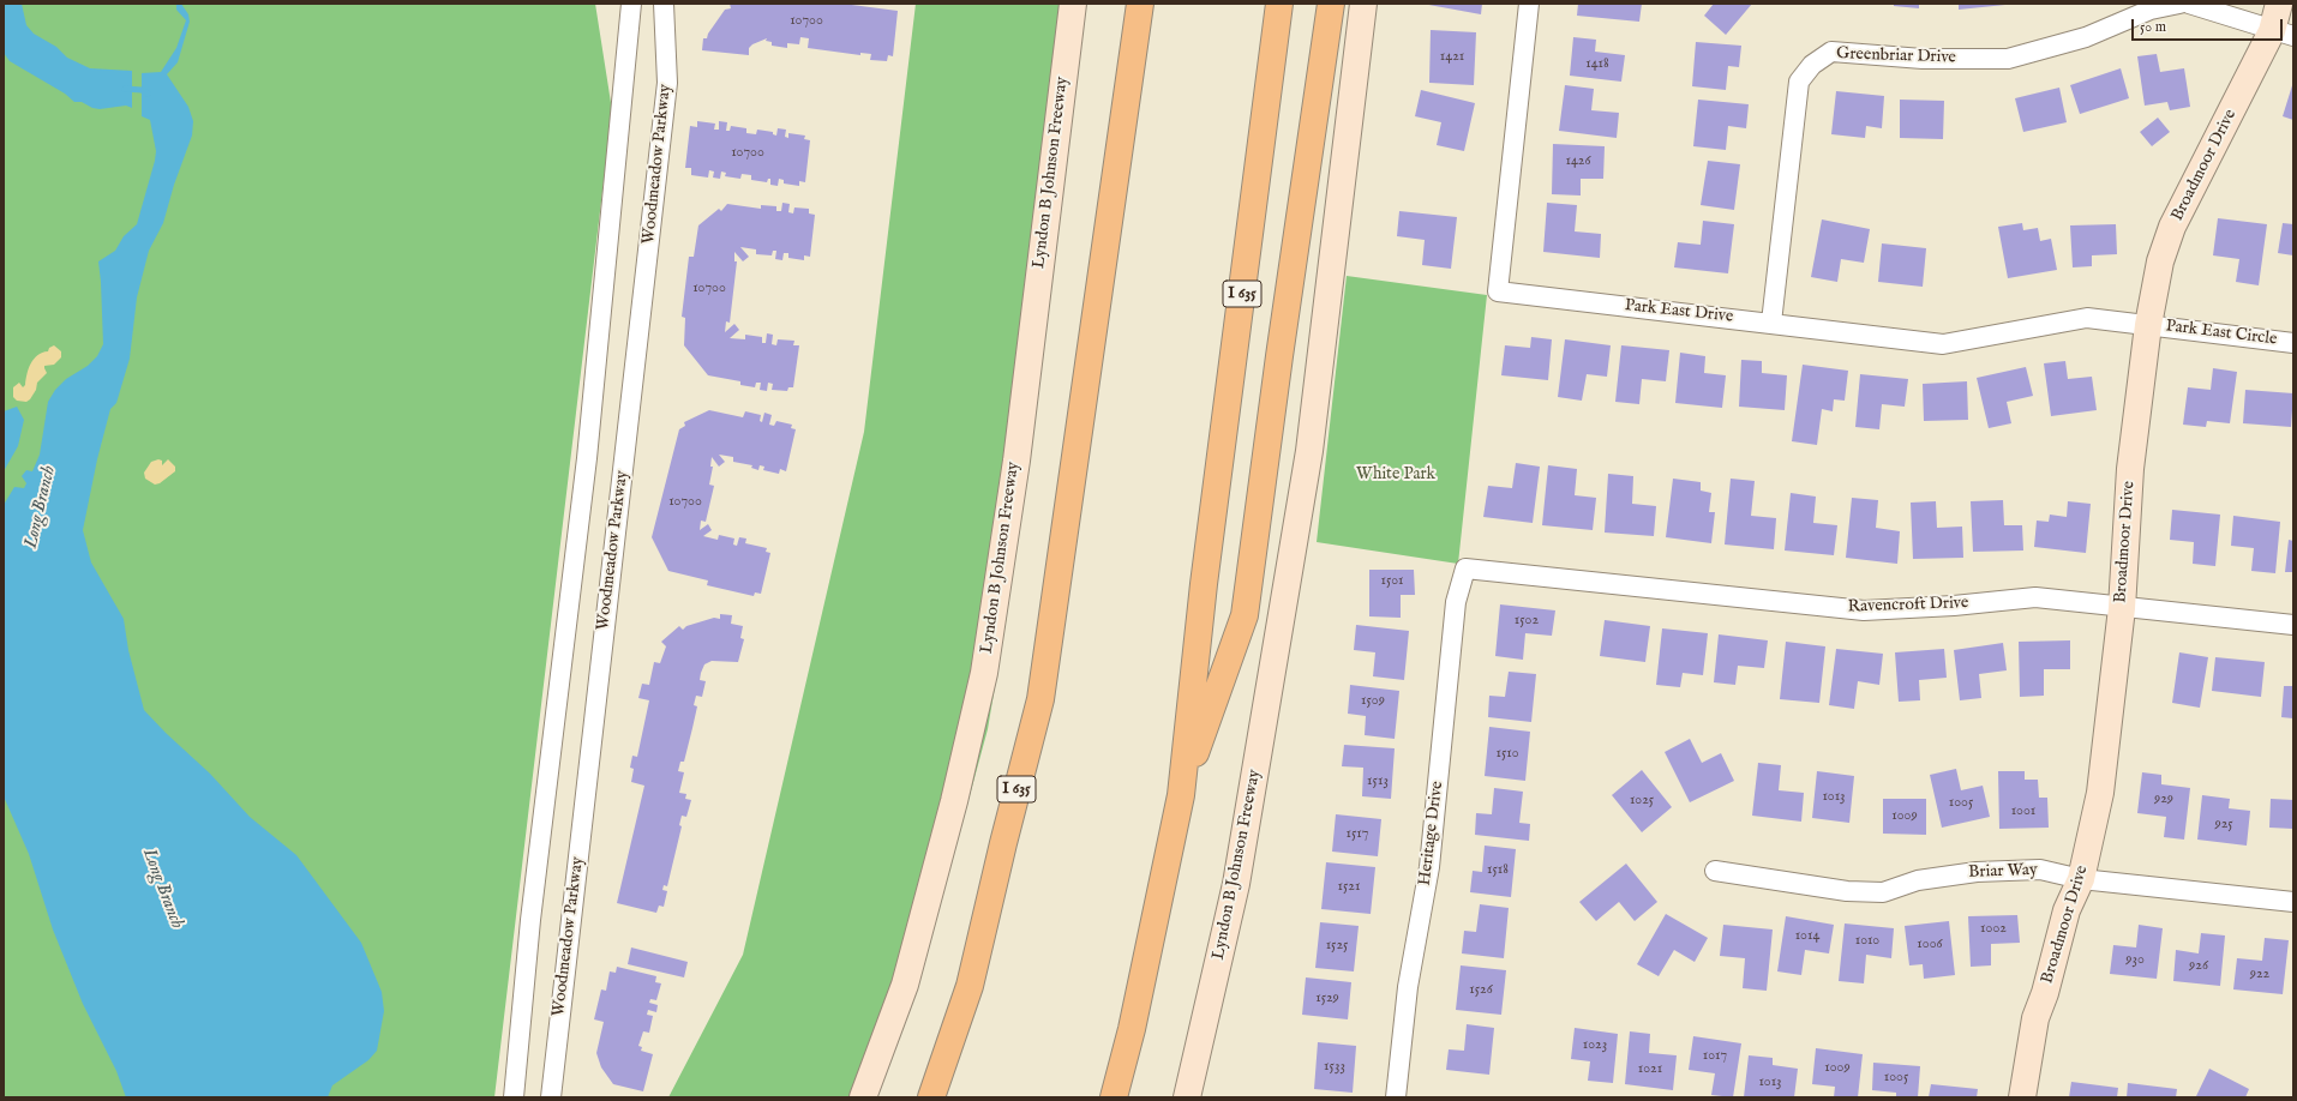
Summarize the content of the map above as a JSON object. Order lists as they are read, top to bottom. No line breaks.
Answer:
{"streets":{"highway":["I 635"],"main road":["Broadmoor Drive","Lyndon B Johnson Freeway"],"street":["Greenbriar Drive","Woodmeadow Parkway","Park East Drive","Park East Circle","Ravencroft Drive","Heritage Drive","Briar Way"]},"crossings":[["Greenbriar Drive","Park East Drive"],["Broadmoor Drive","Park East Drive"],["Broadmoor Drive","Park East Circle"],["Broadmoor Drive","Ravencroft Drive"],["Broadmoor Drive","Briar Way"],["Park East Drive","Park East Circle"],["Ravencroft Drive","Heritage Drive"]],"water":["Long Branch"],"parks":["White Park"],"house_numbers":["10700","1421","1418","10700","1426","10700","10700","1501","1502","1509","1510","1513","1013","929","1025","1005","1001","1009","925","1517","1518","1521","1002","1014","1010","1006","1525","930","926","922","1526","1529","1023","1017","1533","1009","1021","1005","1013"],"scale_bar":"50 m"}
